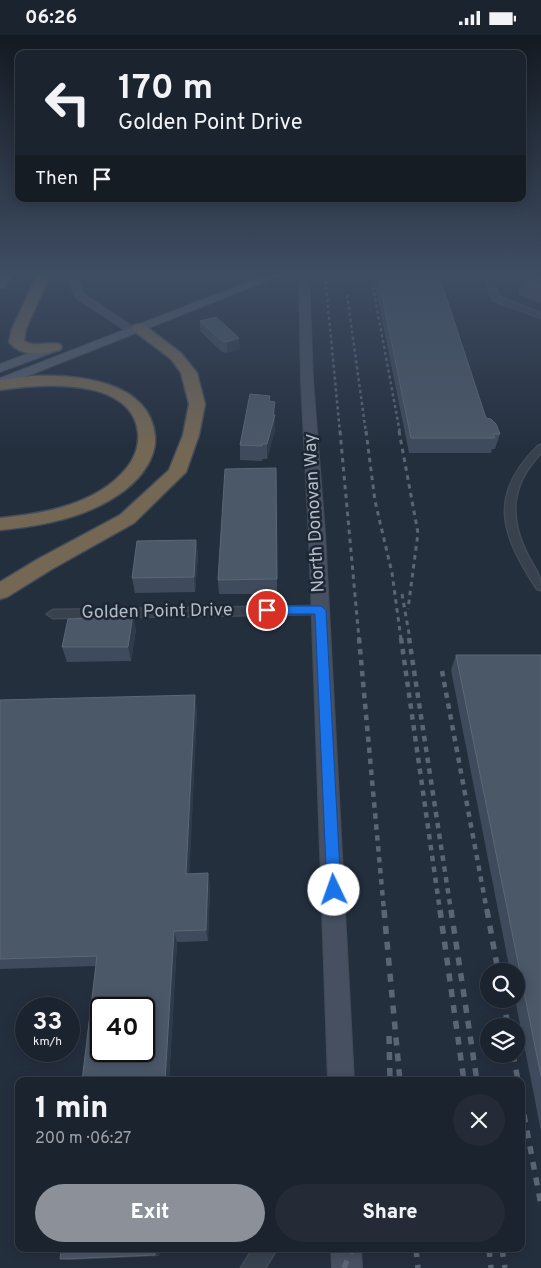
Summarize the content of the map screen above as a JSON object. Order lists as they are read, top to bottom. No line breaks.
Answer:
{"streets":{"street":["North Donovan Way","Golden Point Drive"]},"crossings":[["North Donovan Way","Golden Point Drive"]],"page":{"status":"06:26","turn":["170 m","Golden Point Drive"],"then":"Then","speed":"33 km/h","limit":"40","heading":["1 min","200 m · 06:27"],"buttons":["Exit","Share"]}}
